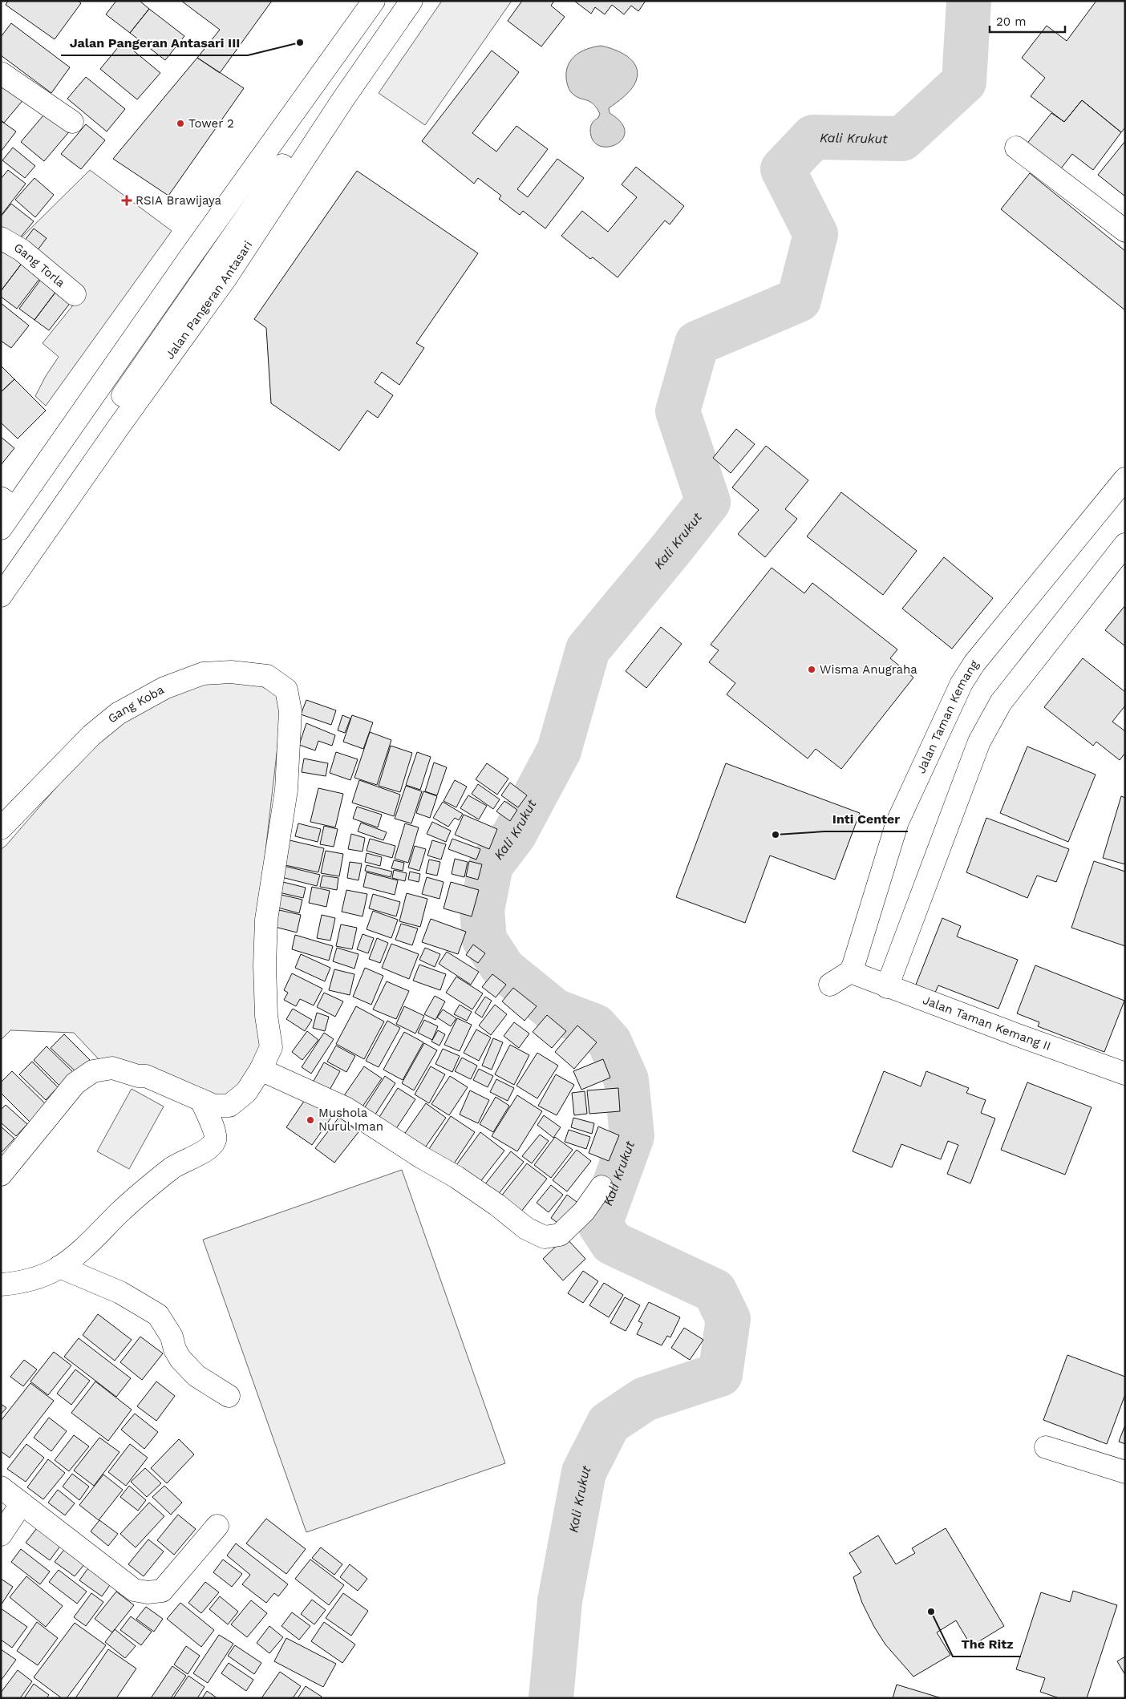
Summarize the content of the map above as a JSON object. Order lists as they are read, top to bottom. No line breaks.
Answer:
{"streets":{"street":["Gang Torla","Jalan Pangeran Antasari","Gang Koba","Jalan Taman Kemang","Jalan Taman Kemang II"]},"crossings":[["Jalan Taman Kemang","Jalan Taman Kemang II"]],"water":["Kali Krukut"],"places":{"other":["Jalan Pangeran Antasari III","Tower 2","Wisma Anugraha","Inti Center","Mushola Nurul Iman","The Ritz"],"health":["RSIA Brawijaya"]},"scale_bar":"20 m"}
